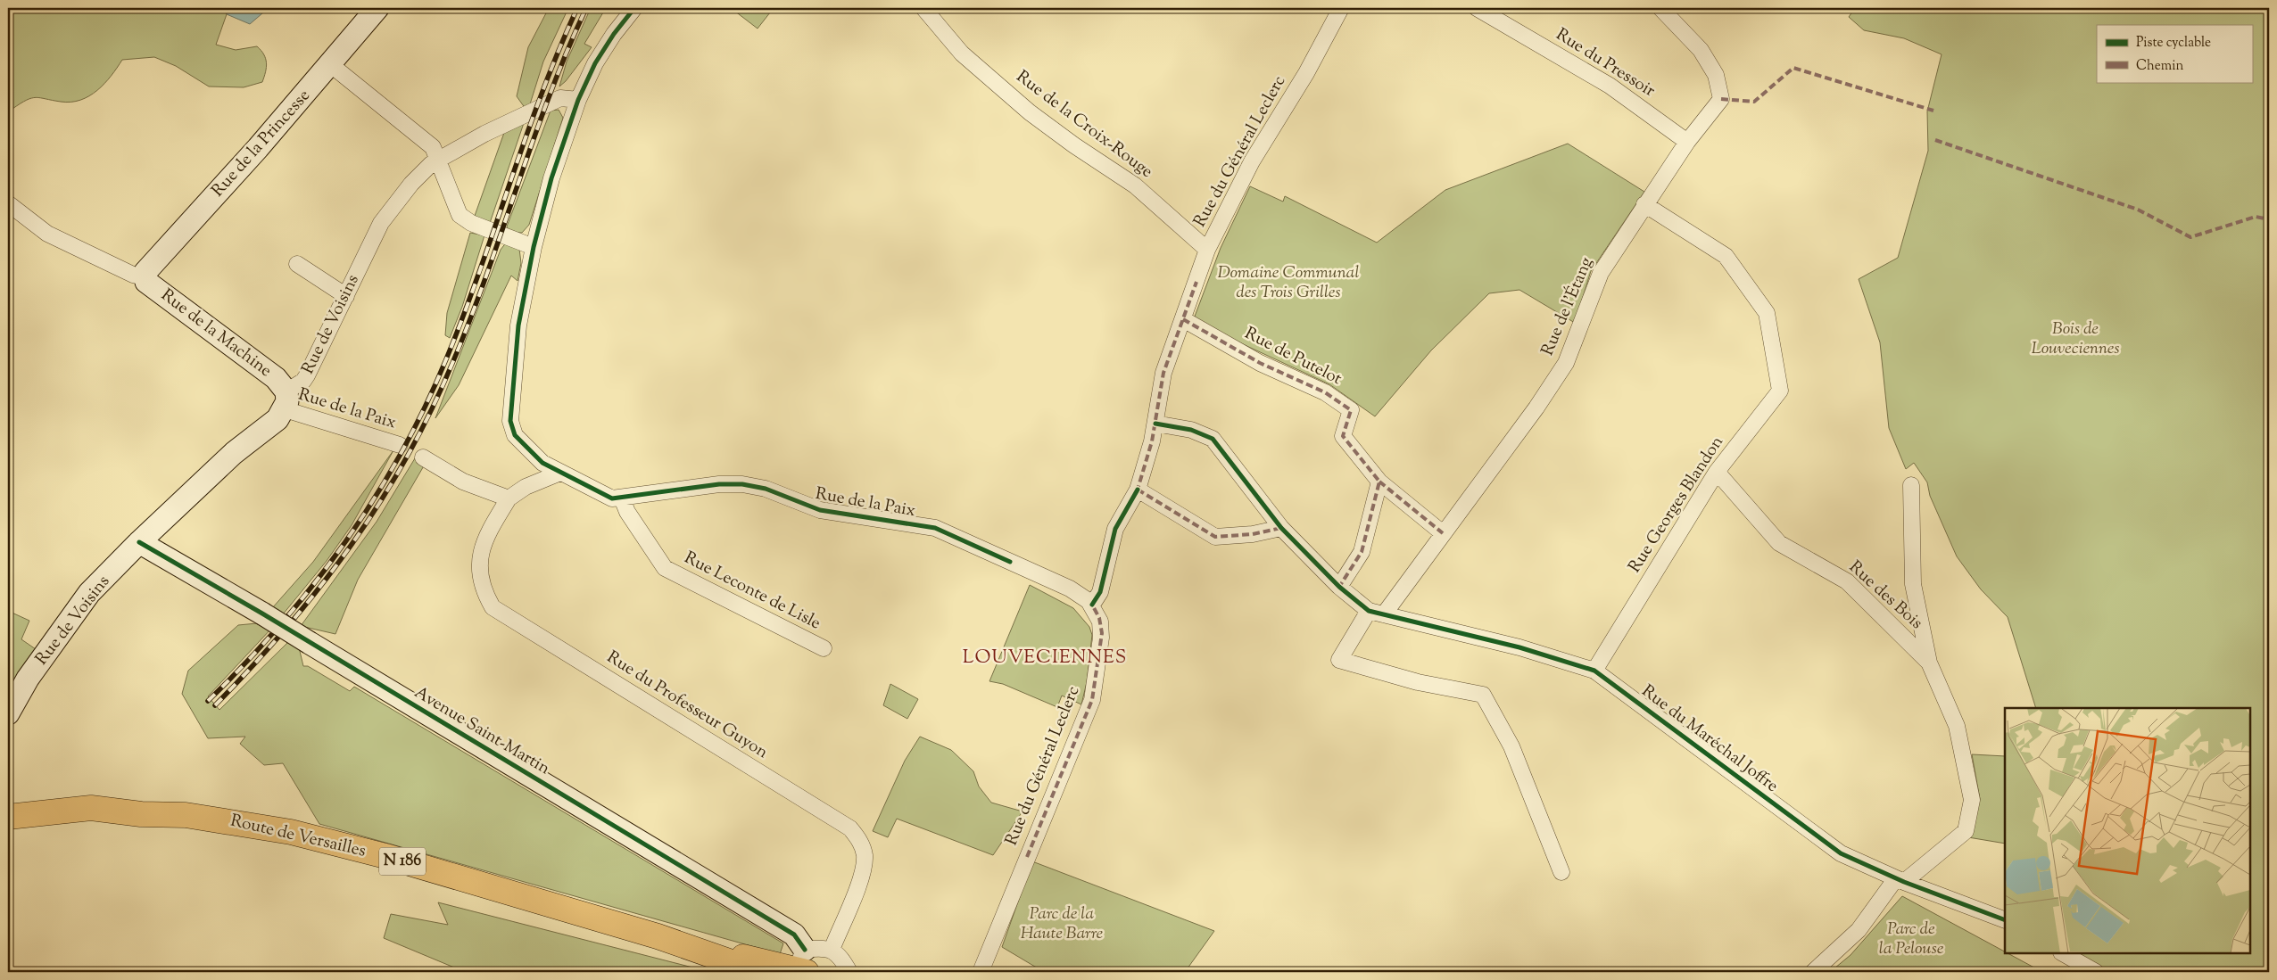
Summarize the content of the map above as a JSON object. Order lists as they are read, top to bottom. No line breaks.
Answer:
{"streets":{"main road":["Route de Versailles","N 186"],"street":["Rue du Pressoir","Rue de la Croix-Rouge","Rue de la Princesse","Rue du Général Leclerc","Rue de l'Étang","Rue de Voisins","Rue de la Machine","Rue de Putelot","Rue de la Paix","Rue Georges Blandon","Rue Leconte de Lisle","Rue des Bois","Rue du Professeur Guyon","Avenue Saint-Martin","Rue du Maréchal Joffre"]},"crossings":[["Rue du Pressoir","Rue de l'Étang"],["Rue de la Croix-Rouge","Rue du Général Leclerc"],["Rue de la Princesse","Rue de la Machine"],["Rue du Général Leclerc","Rue de Putelot"],["Rue du Général Leclerc","Rue de la Paix"],["Rue de l'Étang","Rue Georges Blandon"],["Rue de l'Étang","Rue du Maréchal Joffre"],["Rue de Voisins","Rue de la Machine"],["Rue de Voisins","Rue de la Paix"],["Rue de Voisins","Avenue Saint-Martin"],["Rue de la Machine","Rue de la Paix"],["Rue de la Paix","Rue Leconte de Lisle"],["Rue Georges Blandon","Rue des Bois"],["Rue Georges Blandon","Rue du Maréchal Joffre"],["Avenue Saint-Martin","Route de Versailles"]],"districts":["LOUVECIENNES"],"parks":["Domaine Communal des Trois Grilles","Bois de Louveciennes","Parc de la Haute Barre","Parc de la Pelouse"],"legend":["Piste cyclable","Chemin"]}
